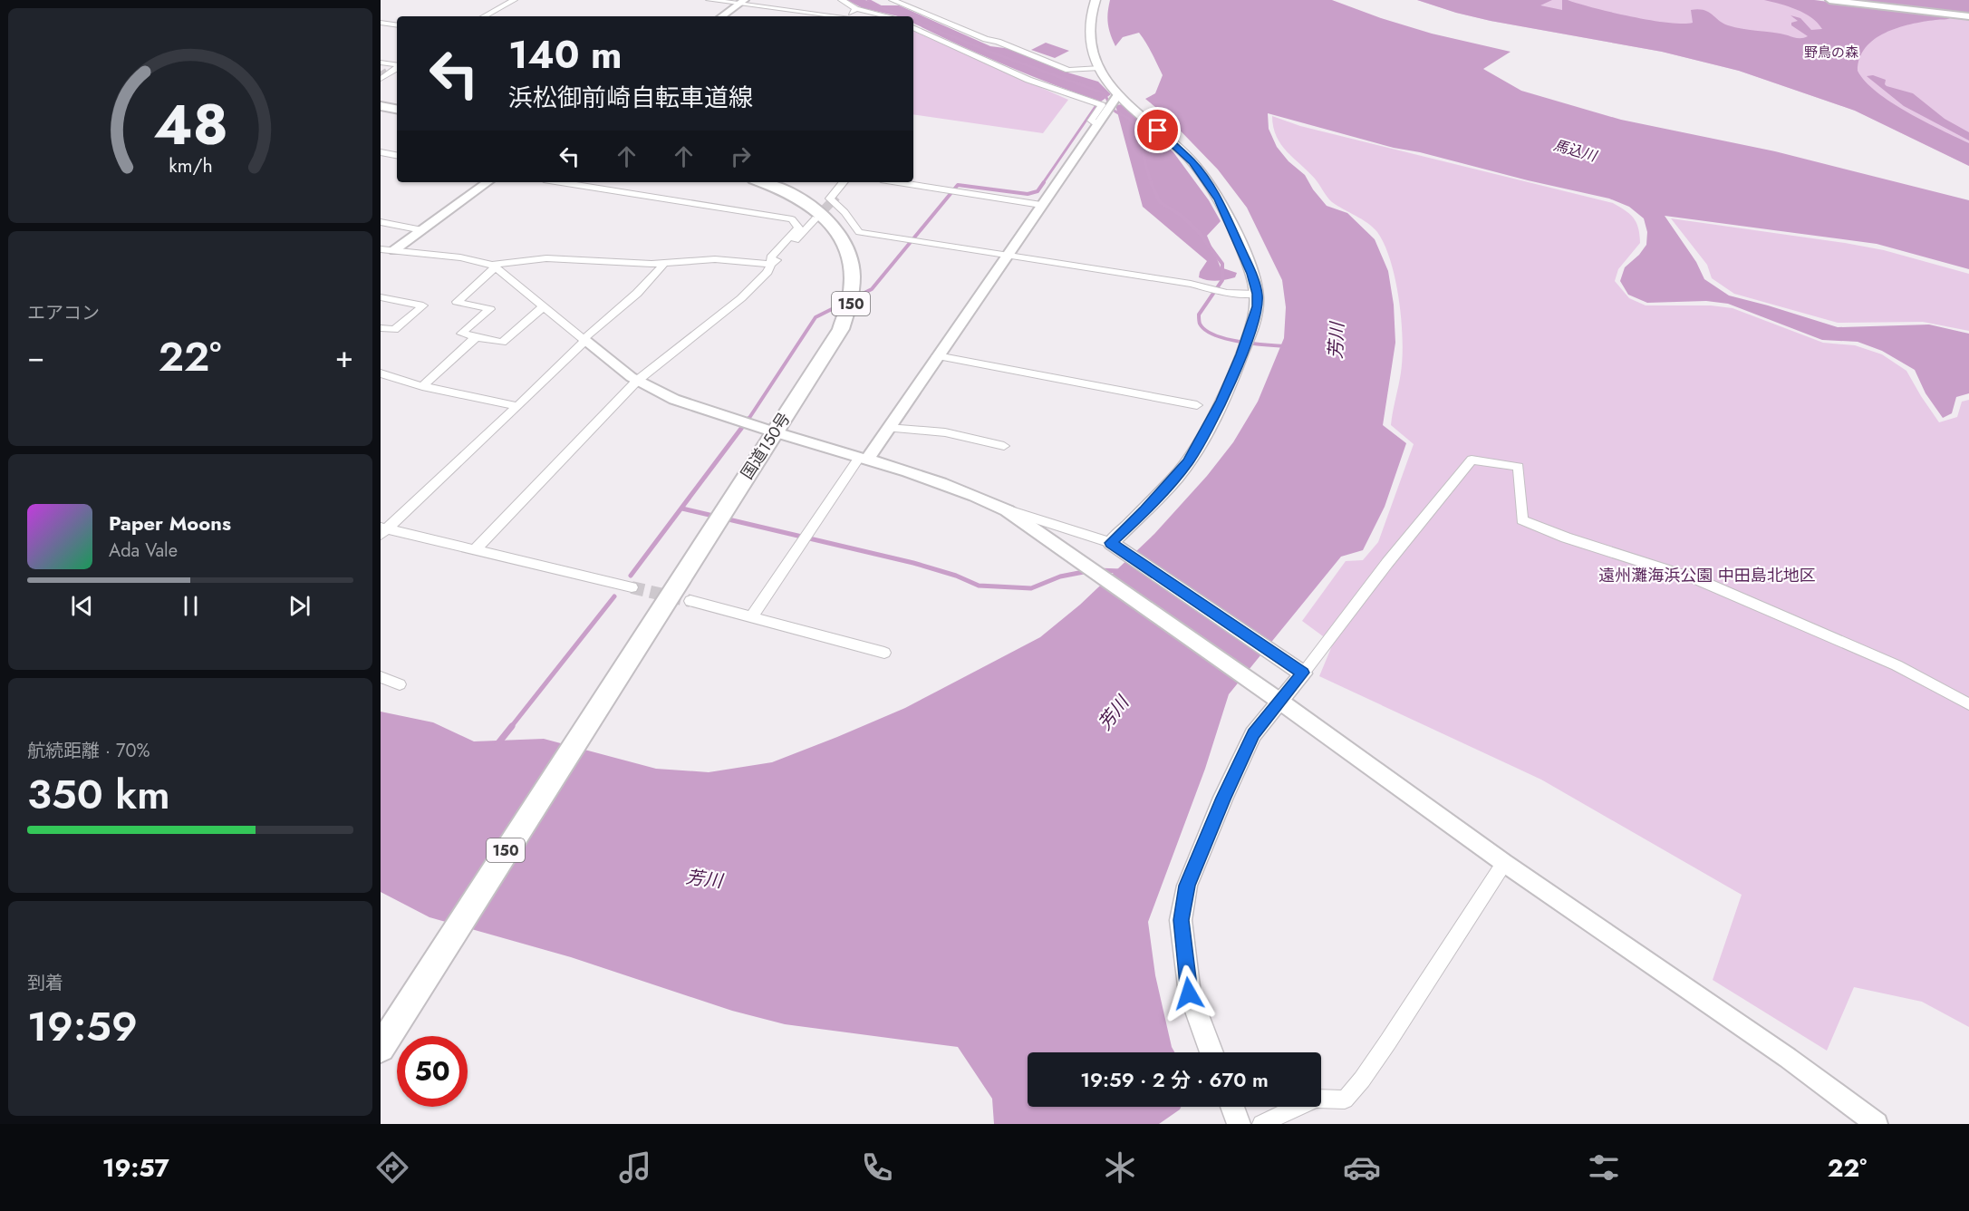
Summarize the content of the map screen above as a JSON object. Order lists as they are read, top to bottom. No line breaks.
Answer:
{"streets":{"highway":["150","国道150号"]},"crossings":[["150","国道150号"]],"water":["馬込川","芳川"],"parks":["野鳥の森","遠州灘海浜公園 中田島北地区"],"page":{"turn":["140 m","浜松御前崎自転車道線"],"tile":["エアコン",["航続距離 · 70%","350 km"],["到着","19:59"]],"heat":["−","22°","+"],"song":["Paper Moons","Ada Vale"],"limit":"50","trip":"19:59 · 2 分 · 670 m","tabs":["19:57","22°"],"gauge":["48","km/h"]}}
